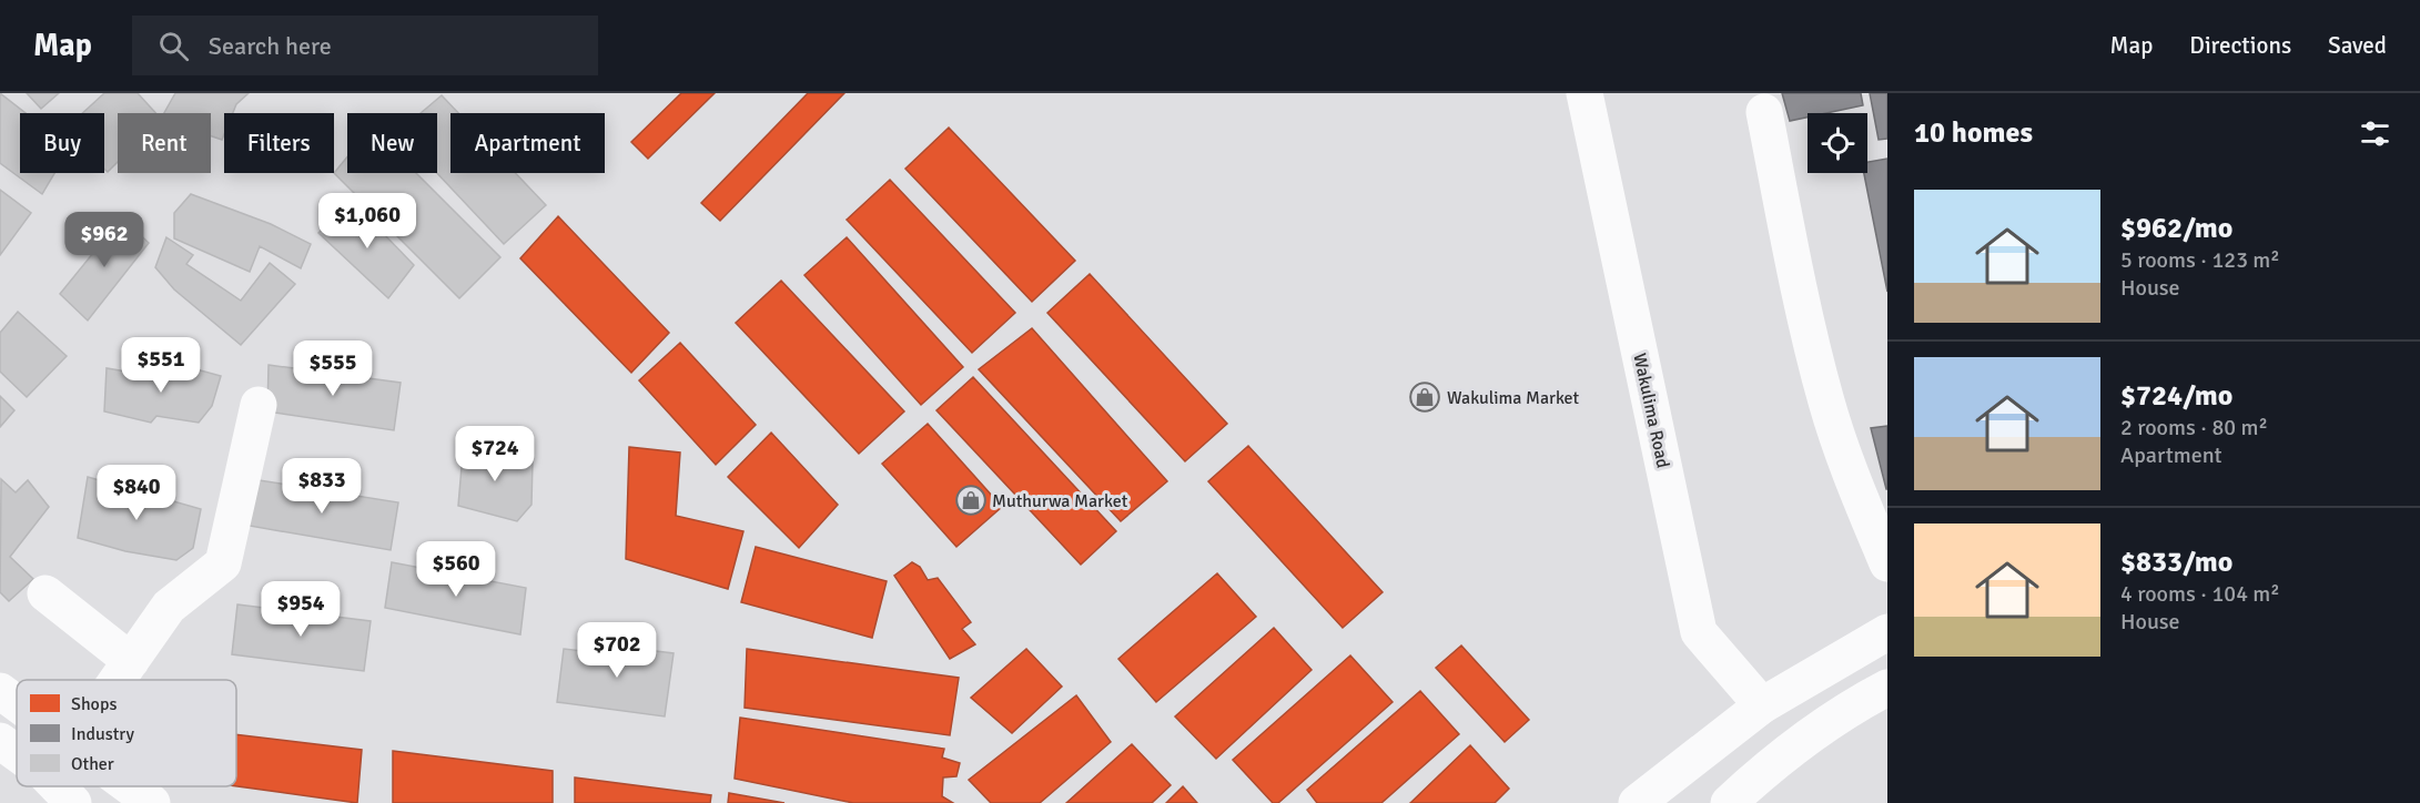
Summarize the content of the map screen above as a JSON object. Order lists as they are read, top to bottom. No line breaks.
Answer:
{"streets":{"main road":["Wakulima Road"]},"places":{"shop":["Wakulima Market","Muthurwa Market"]},"legend":["Shops","Industry","Other"],"page":{"header":"Map","search":"Search here","nav":["Map","Directions","Saved"],"heading":"10 homes","chip":["Buy","Rent","Filters","New","Apartment"],"list":[{"name":"$962/mo","note":"5 rooms · 123 m² · House"},{"name":"$724/mo","note":"2 rooms · 80 m² · Apartment"},{"name":"$833/mo","note":"4 rooms · 104 m² · House"}],"price":["$1,060","$962","$551","$555","$724","$833","$840","$560","$954","$702"]}}
